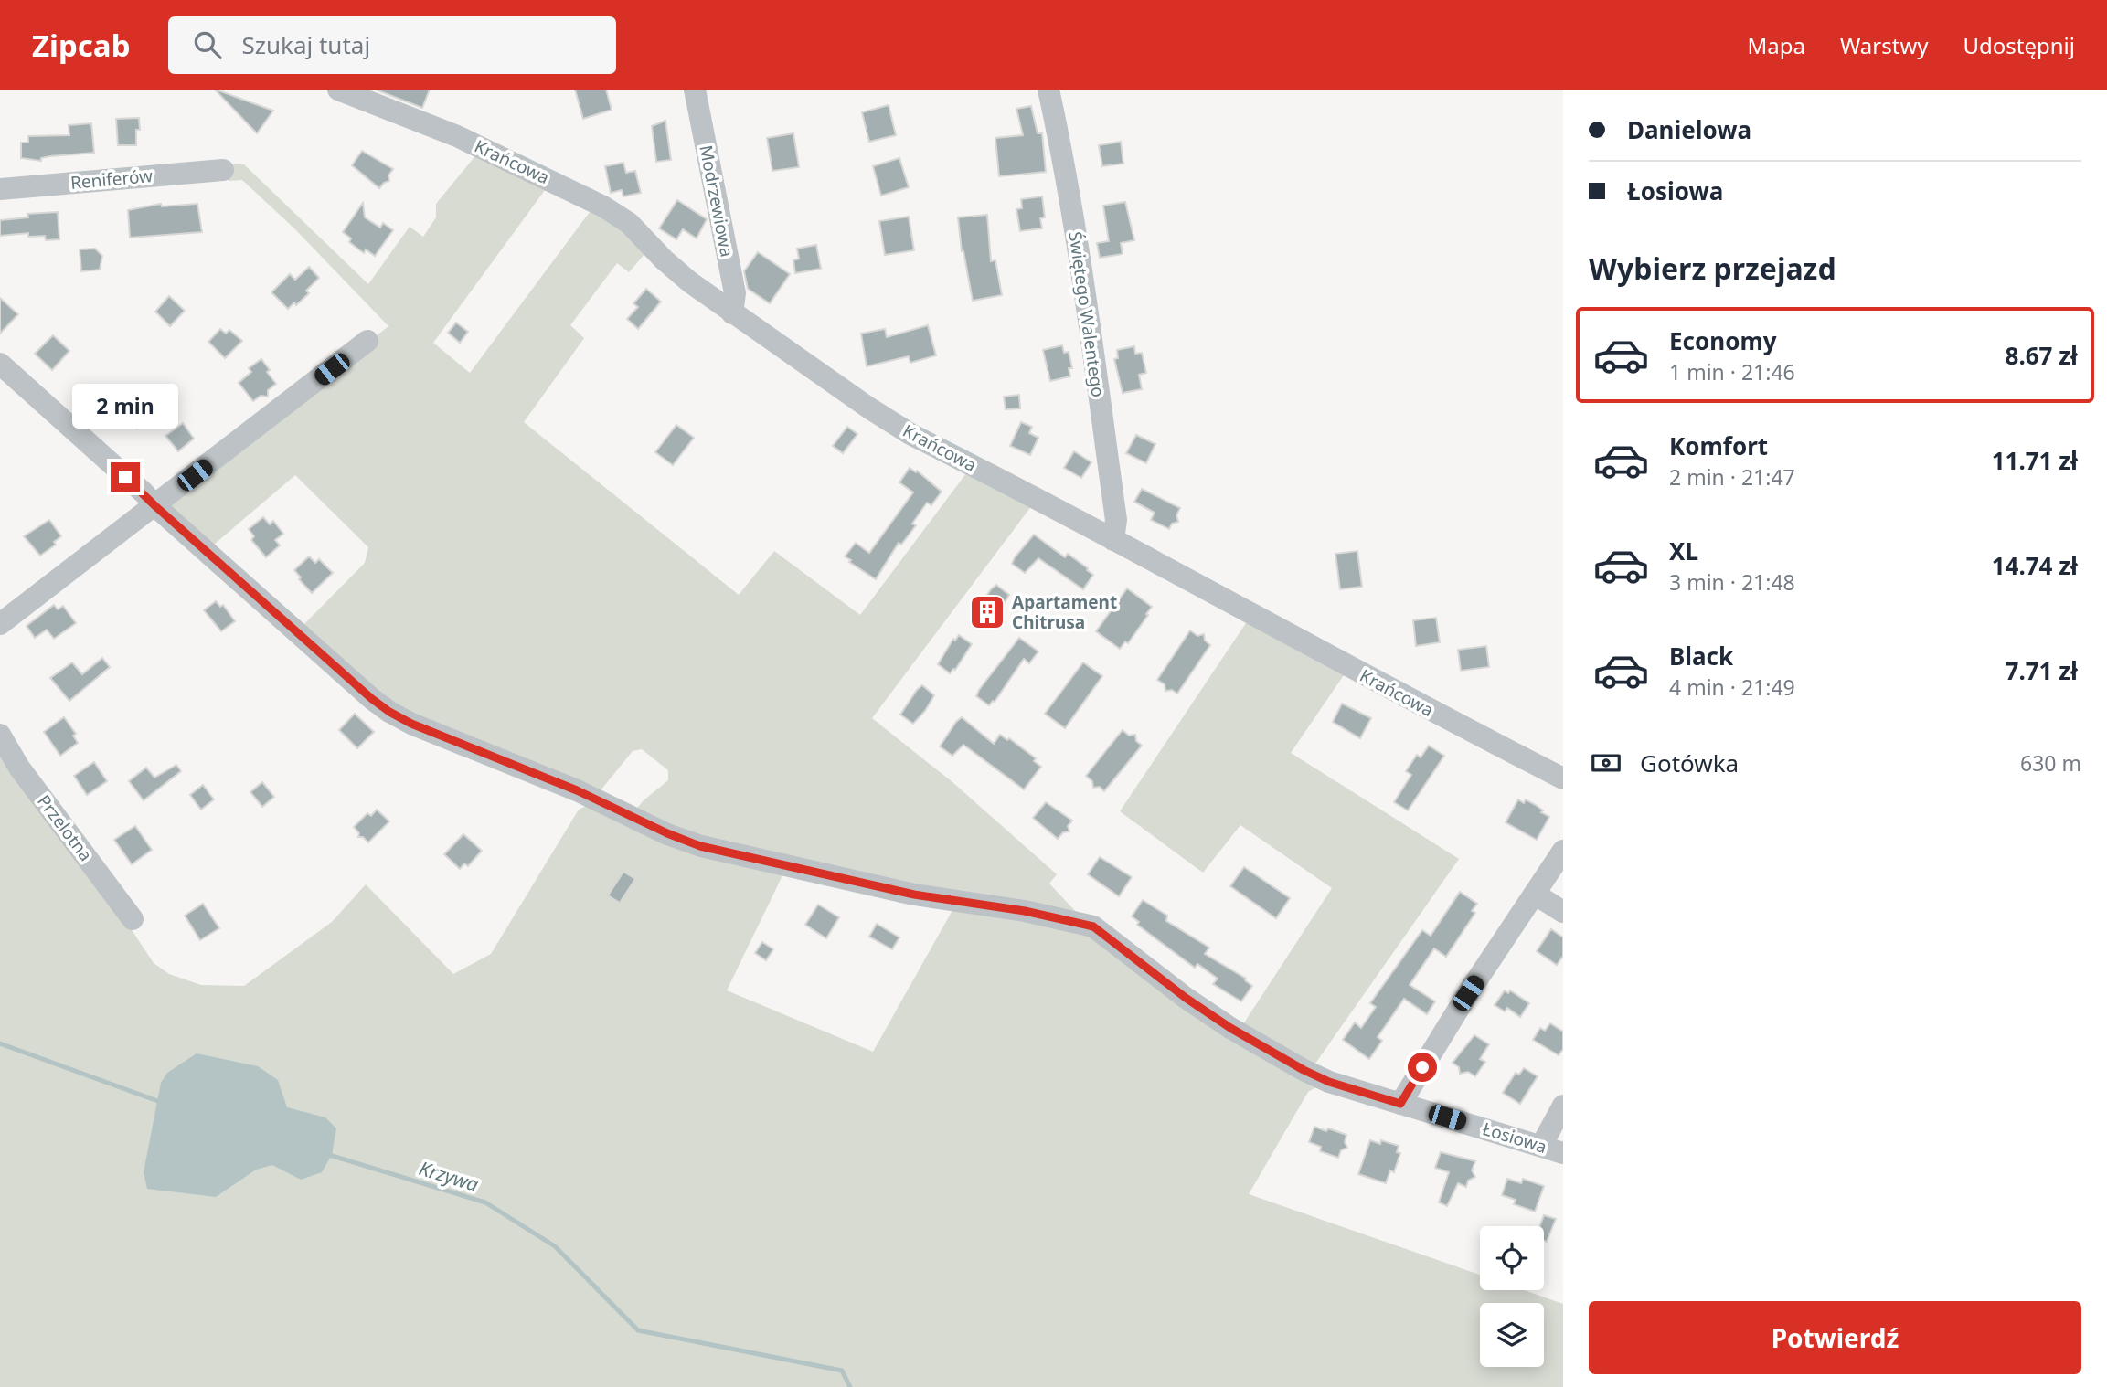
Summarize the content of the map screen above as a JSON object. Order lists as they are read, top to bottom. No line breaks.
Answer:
{"streets":{"street":["Krańcowa","Reniferów","Modrzewiowa","Świętego Walentego","Przelotna","Łosiowa"]},"crossings":[["Krańcowa","Modrzewiowa"],["Krańcowa","Świętego Walentego"]],"water":["Krzywa"],"places":{"building":["Apartament Chitrusa"]},"page":{"header":"Zipcab","search":"Szukaj tutaj","nav":["Mapa","Warstwy","Udostępnij"],"banner":["Danielowa","Łosiowa"],"heading":"Wybierz przejazd","list":[{"name":"Economy","note":"1 min · 21:46","value":"8.67 zł"},{"name":"Komfort","note":"2 min · 21:47","value":"11.71 zł"},{"name":"XL","note":"3 min · 21:48","value":"14.74 zł"},{"name":"Black","note":"4 min · 21:49","value":"7.71 zł"}],"bubble":"2 min","pay":["Gotówka","630 m"],"buttons":"Potwierdź"}}
